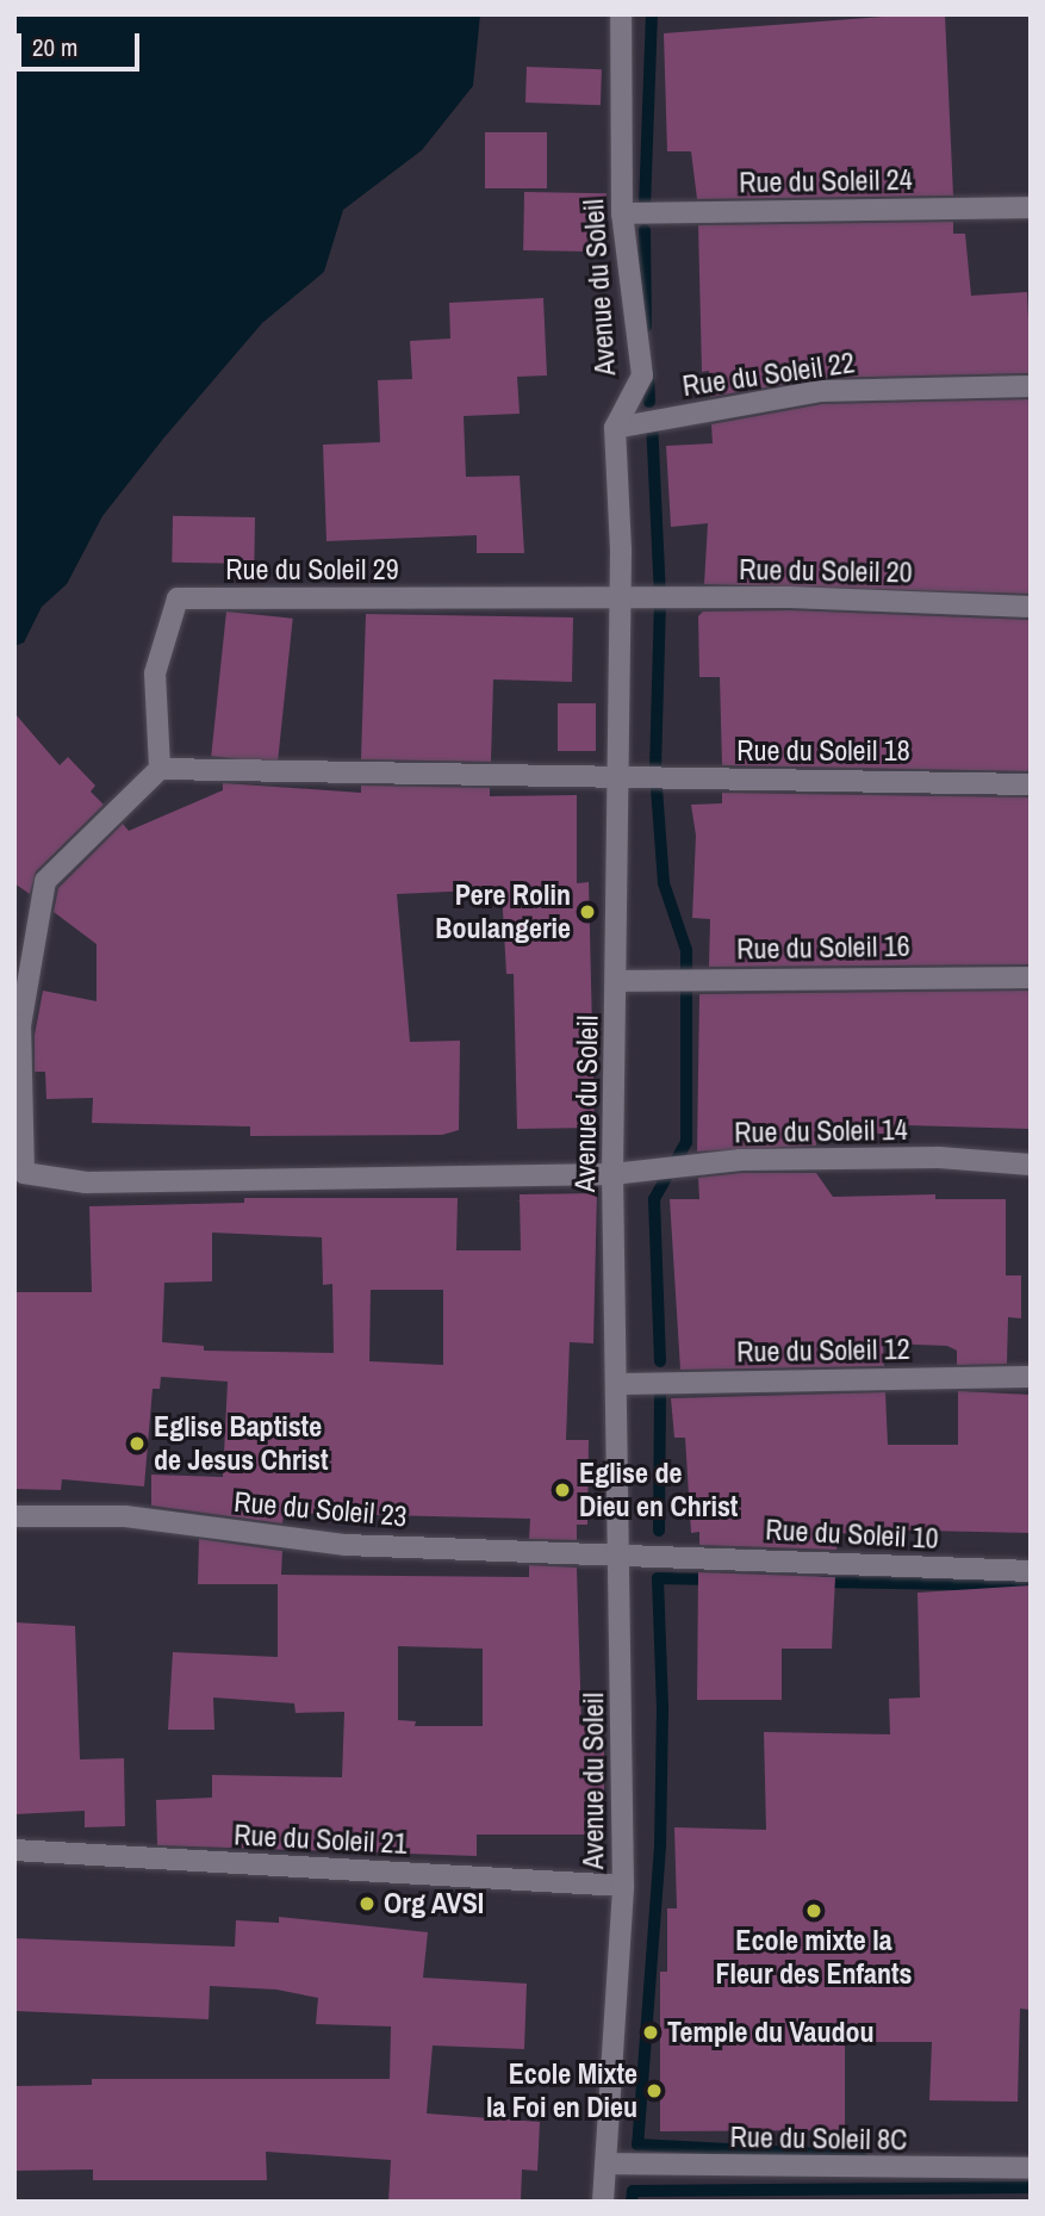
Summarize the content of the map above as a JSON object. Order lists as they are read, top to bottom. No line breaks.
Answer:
{"streets":{"street":["Rue du Soleil 24","Avenue du Soleil","Rue du Soleil 22","Rue du Soleil 29","Rue du Soleil 20","Rue du Soleil 18","Rue du Soleil 16","Rue du Soleil 14","Rue du Soleil 12","Rue du Soleil 23","Rue du Soleil 10","Rue du Soleil 21","Rue du Soleil 8C"]},"crossings":[["Rue du Soleil 24","Avenue du Soleil"],["Avenue du Soleil","Rue du Soleil 22"],["Avenue du Soleil","Rue du Soleil 29"],["Avenue du Soleil","Rue du Soleil 20"],["Avenue du Soleil","Rue du Soleil 18"],["Avenue du Soleil","Rue du Soleil 16"],["Avenue du Soleil","Rue du Soleil 14"],["Avenue du Soleil","Rue du Soleil 12"],["Avenue du Soleil","Rue du Soleil 23"],["Avenue du Soleil","Rue du Soleil 10"],["Avenue du Soleil","Rue du Soleil 21"],["Avenue du Soleil","Rue du Soleil 8C"],["Rue du Soleil 29","Rue du Soleil 20"],["Rue du Soleil 29","Rue du Soleil 14"],["Rue du Soleil 23","Rue du Soleil 10"]],"places":["Pere Rolin Boulangerie","Eglise Baptiste de Jesus Christ","Eglise de Dieu en Christ","Org AVSI","Ecole mixte la Fleur des Enfants","Temple du Vaudou","Ecole Mixte la Foi en Dieu"],"scale_bar":"20 m"}
